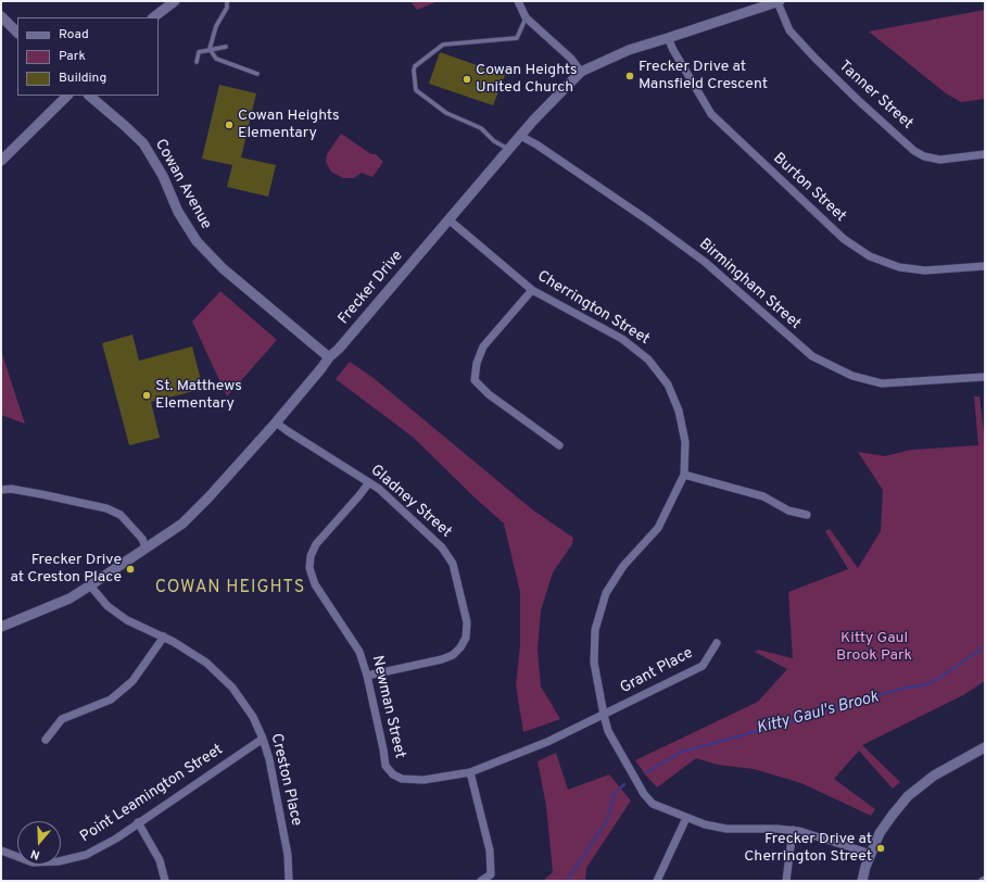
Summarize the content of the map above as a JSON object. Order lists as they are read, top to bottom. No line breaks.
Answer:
{"streets":{"street":["Tanner Street","Cowan Avenue","Burton Street","Birmingham Street","Frecker Drive","Cherrington Street","Gladney Street","Grant Place","Newman Street","Creston Place","Point Leamington Street"]},"crossings":[["Tanner Street","Frecker Drive"],["Cowan Avenue","Frecker Drive"],["Burton Street","Frecker Drive"],["Birmingham Street","Frecker Drive"],["Frecker Drive","Cherrington Street"],["Frecker Drive","Gladney Street"],["Frecker Drive","Creston Place"],["Cherrington Street","Grant Place"],["Cherrington Street","Newman Street"],["Gladney Street","Newman Street"],["Grant Place","Newman Street"],["Creston Place","Point Leamington Street"]],"districts":["COWAN HEIGHTS"],"water":["Kitty Gaul's Brook"],"parks":["Kitty Gaul Brook Park"],"places":["Frecker Drive at Mansfield Crescent","Cowan Heights United Church","Cowan Heights Elementary","St. Matthews Elementary","Frecker Drive at Creston Place","Frecker Drive at Cherrington Street"],"legend":["Road","Park","Building"],"north":"bottom"}
